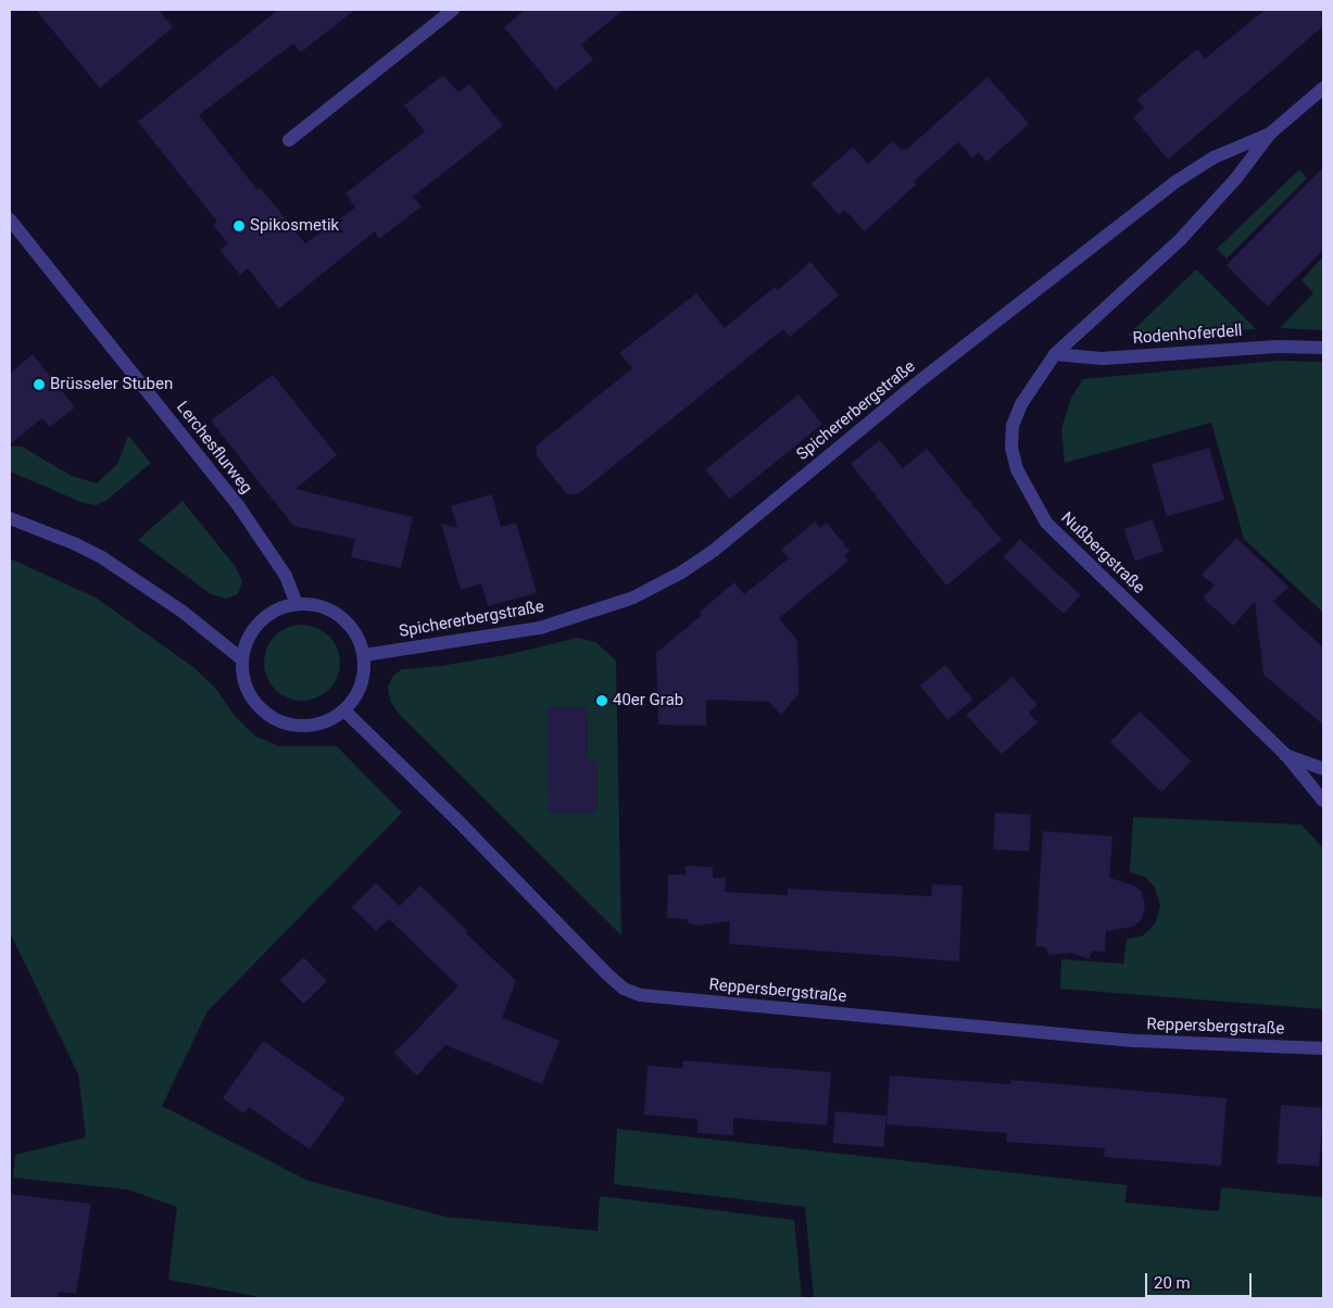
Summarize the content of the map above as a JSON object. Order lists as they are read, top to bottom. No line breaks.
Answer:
{"streets":{"street":["Rodenhoferdell","Spichererbergstraße","Lerchesflurweg","Nußbergstraße","Reppersbergstraße"]},"crossings":[["Rodenhoferdell","Nußbergstraße"],["Spichererbergstraße","Lerchesflurweg"],["Spichererbergstraße","Nußbergstraße"],["Spichererbergstraße","Reppersbergstraße"],["Lerchesflurweg","Reppersbergstraße"]],"places":["Spikosmetik","Brüsseler Stuben","40er Grab"],"scale_bar":"20 m"}
